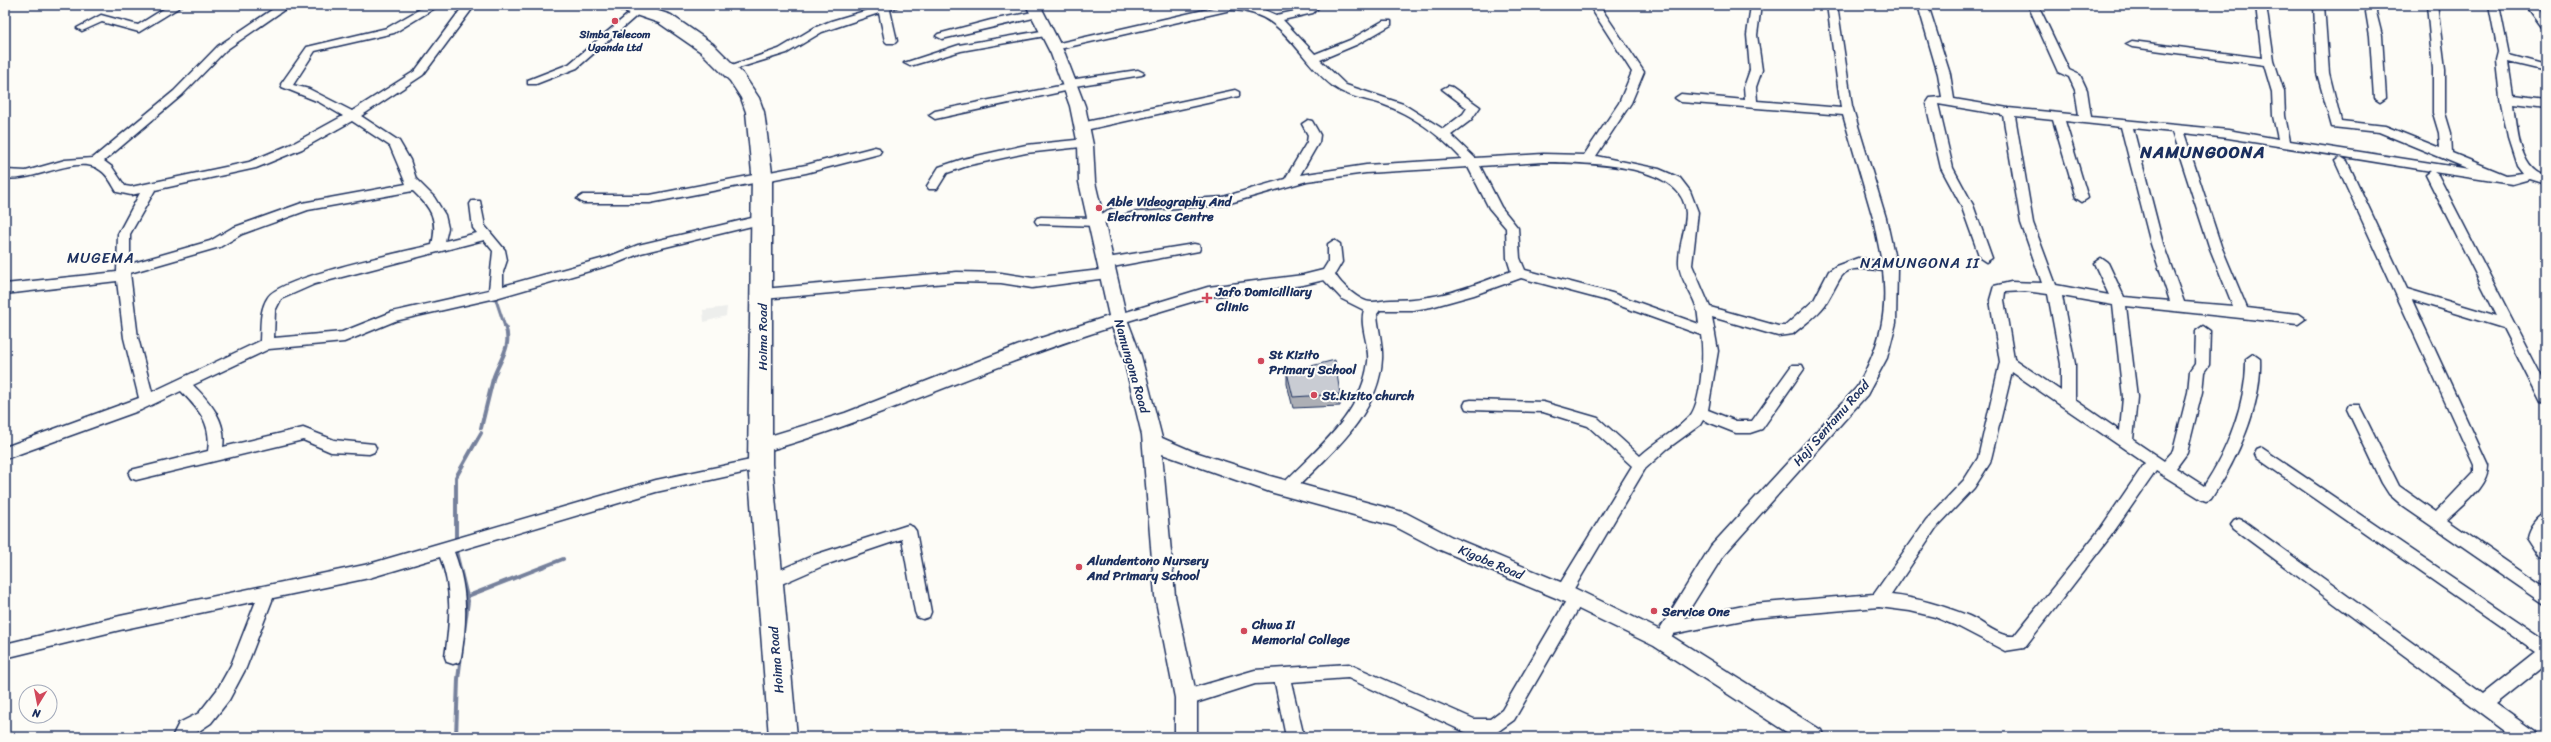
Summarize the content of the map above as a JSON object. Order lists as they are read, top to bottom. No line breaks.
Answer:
{"streets":{"main road":["Hoima Road"],"street":["Namungona Road","Haji Sentamu Road","Kigobe Road"]},"crossings":[["Namungona Road","Kigobe Road"],["Haji Sentamu Road","Kigobe Road"]],"districts":["NAMUNGOONA","MUGEMA","NAMUNGONA II"],"places":{"other":["Simba Telecom Uganda Ltd","Able Videography And Electronics Centre","St Kizito Primary School","St.kizito church","Alundentono Nursery And Primary School","Service One","Chwa II Memorial College"],"health":["Jafo Domicilliary Clinic"]},"north":"bottom"}
